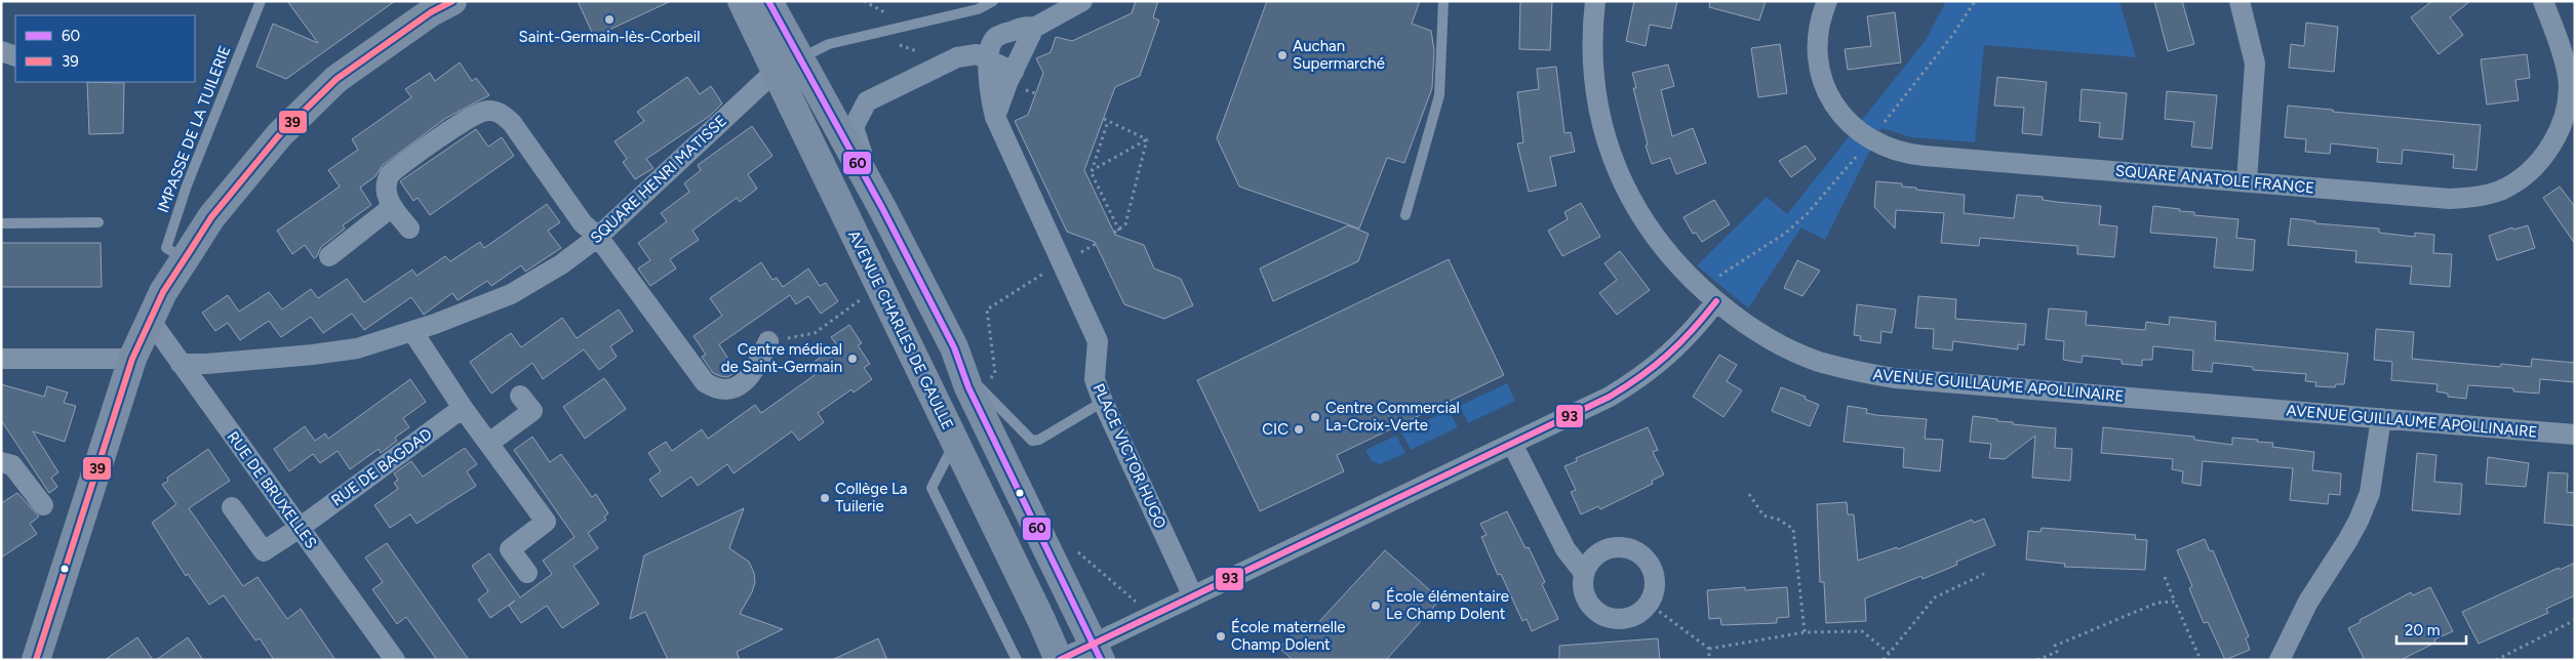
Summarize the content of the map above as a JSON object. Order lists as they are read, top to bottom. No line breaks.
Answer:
{"streets":{"main road":["AVENUE CHARLES DE GAULLE"],"street":["SQUARE HENRI MATISSE","SQUARE ANATOLE FRANCE","AVENUE GUILLAUME APOLLINAIRE","PLACE VICTOR HUGO","RUE DE BAGDAD","RUE DE BRUXELLES"],"lane":["IMPASSE DE LA TUILERIE"]},"crossings":[["SQUARE HENRI MATISSE","AVENUE CHARLES DE GAULLE"],["SQUARE HENRI MATISSE","RUE DE BRUXELLES"],["RUE DE BAGDAD","RUE DE BRUXELLES"]],"places":["Saint-Germain-lès-Corbeil","Auchan Supermarché","Centre médical de Saint-Germain","Centre Commercial La-Croix-Verte","CIC","Collège La Tuilerie","École élémentaire Le Champ Dolent","École maternelle Champ Dolent"],"lines":["transit line 60","transit line 39","transit line 93"],"legend":["60","39"],"scale_bar":"20 m"}
